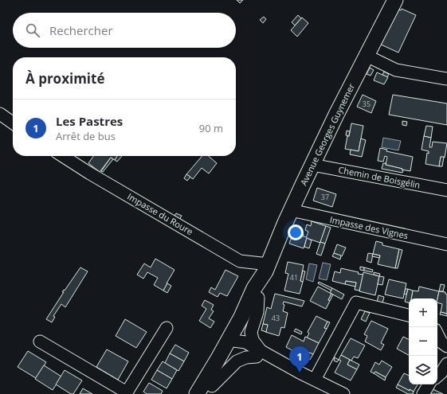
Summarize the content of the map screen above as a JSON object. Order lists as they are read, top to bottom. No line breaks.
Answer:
{"streets":{"main road":["Avenue Georges Guynemer"],"street":["Chemin de Boisgélin","Impasse du Roure","Impasse des Vignes"]},"crossings":[["Avenue Georges Guynemer","Chemin de Boisgélin"],["Avenue Georges Guynemer","Impasse du Roure"],["Avenue Georges Guynemer","Impasse des Vignes"]],"house_numbers":["35","37","41","43"],"page":{"search":"Rechercher","heading":"À proximité","list":[{"mark":"1","name":"Les Pastres","note":"Arrêt de bus","value":"90 m"}],"map_buttons":["+","−"],"pins":"1"}}
